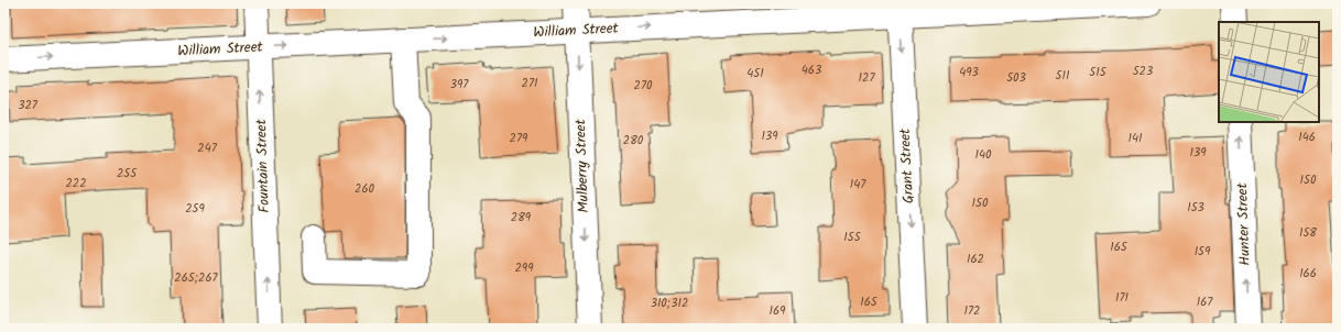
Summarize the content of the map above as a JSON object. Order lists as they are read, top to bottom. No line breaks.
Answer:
{"streets":{"street":["William Street","Fountain Street","Mulberry Street","Grant Street","Hunter Street"]},"crossings":[["William Street","Fountain Street"],["William Street","Mulberry Street"],["William Street","Grant Street"]],"one_way":["William Street","Fountain Street","Mulberry Street","Grant Street","Hunter Street"],"house_numbers":["463","523","493","515","451","511","127","503","271","397","270","327","139","146","279","141","280","247","139","140","255","150","222","147","260","150","153","259","289","158","155","165","159","162","299","166","265;267","171","165","167","310;312","169","172"]}
